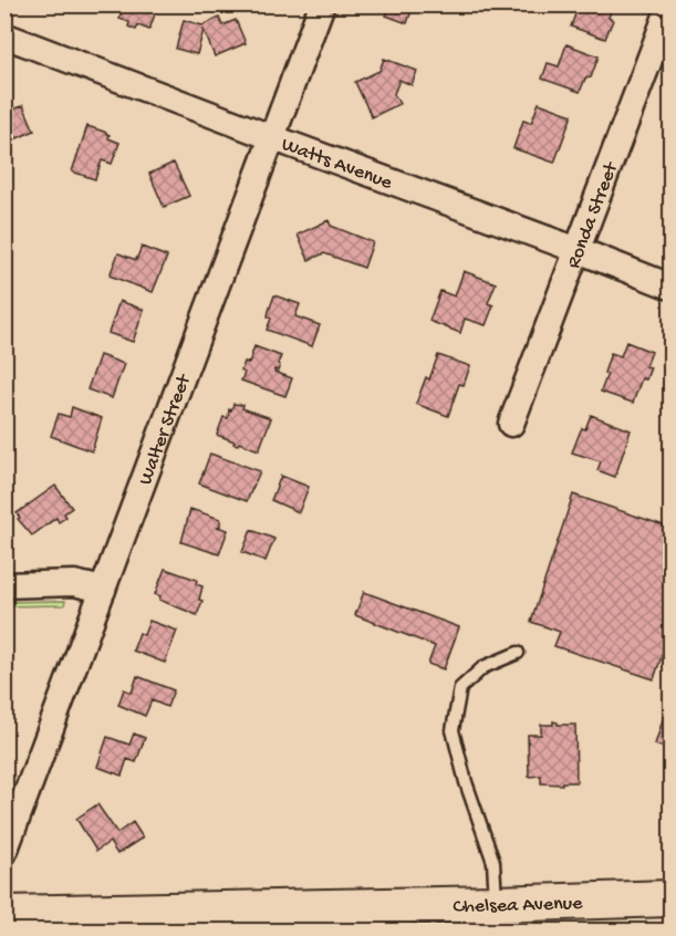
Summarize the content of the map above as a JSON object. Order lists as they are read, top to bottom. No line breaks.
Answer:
{"streets":{"street":["Watts Avenue","Ronda Street","Walter Street","Chelsea Avenue"]},"crossings":[["Watts Avenue","Ronda Street"],["Watts Avenue","Walter Street"]]}
